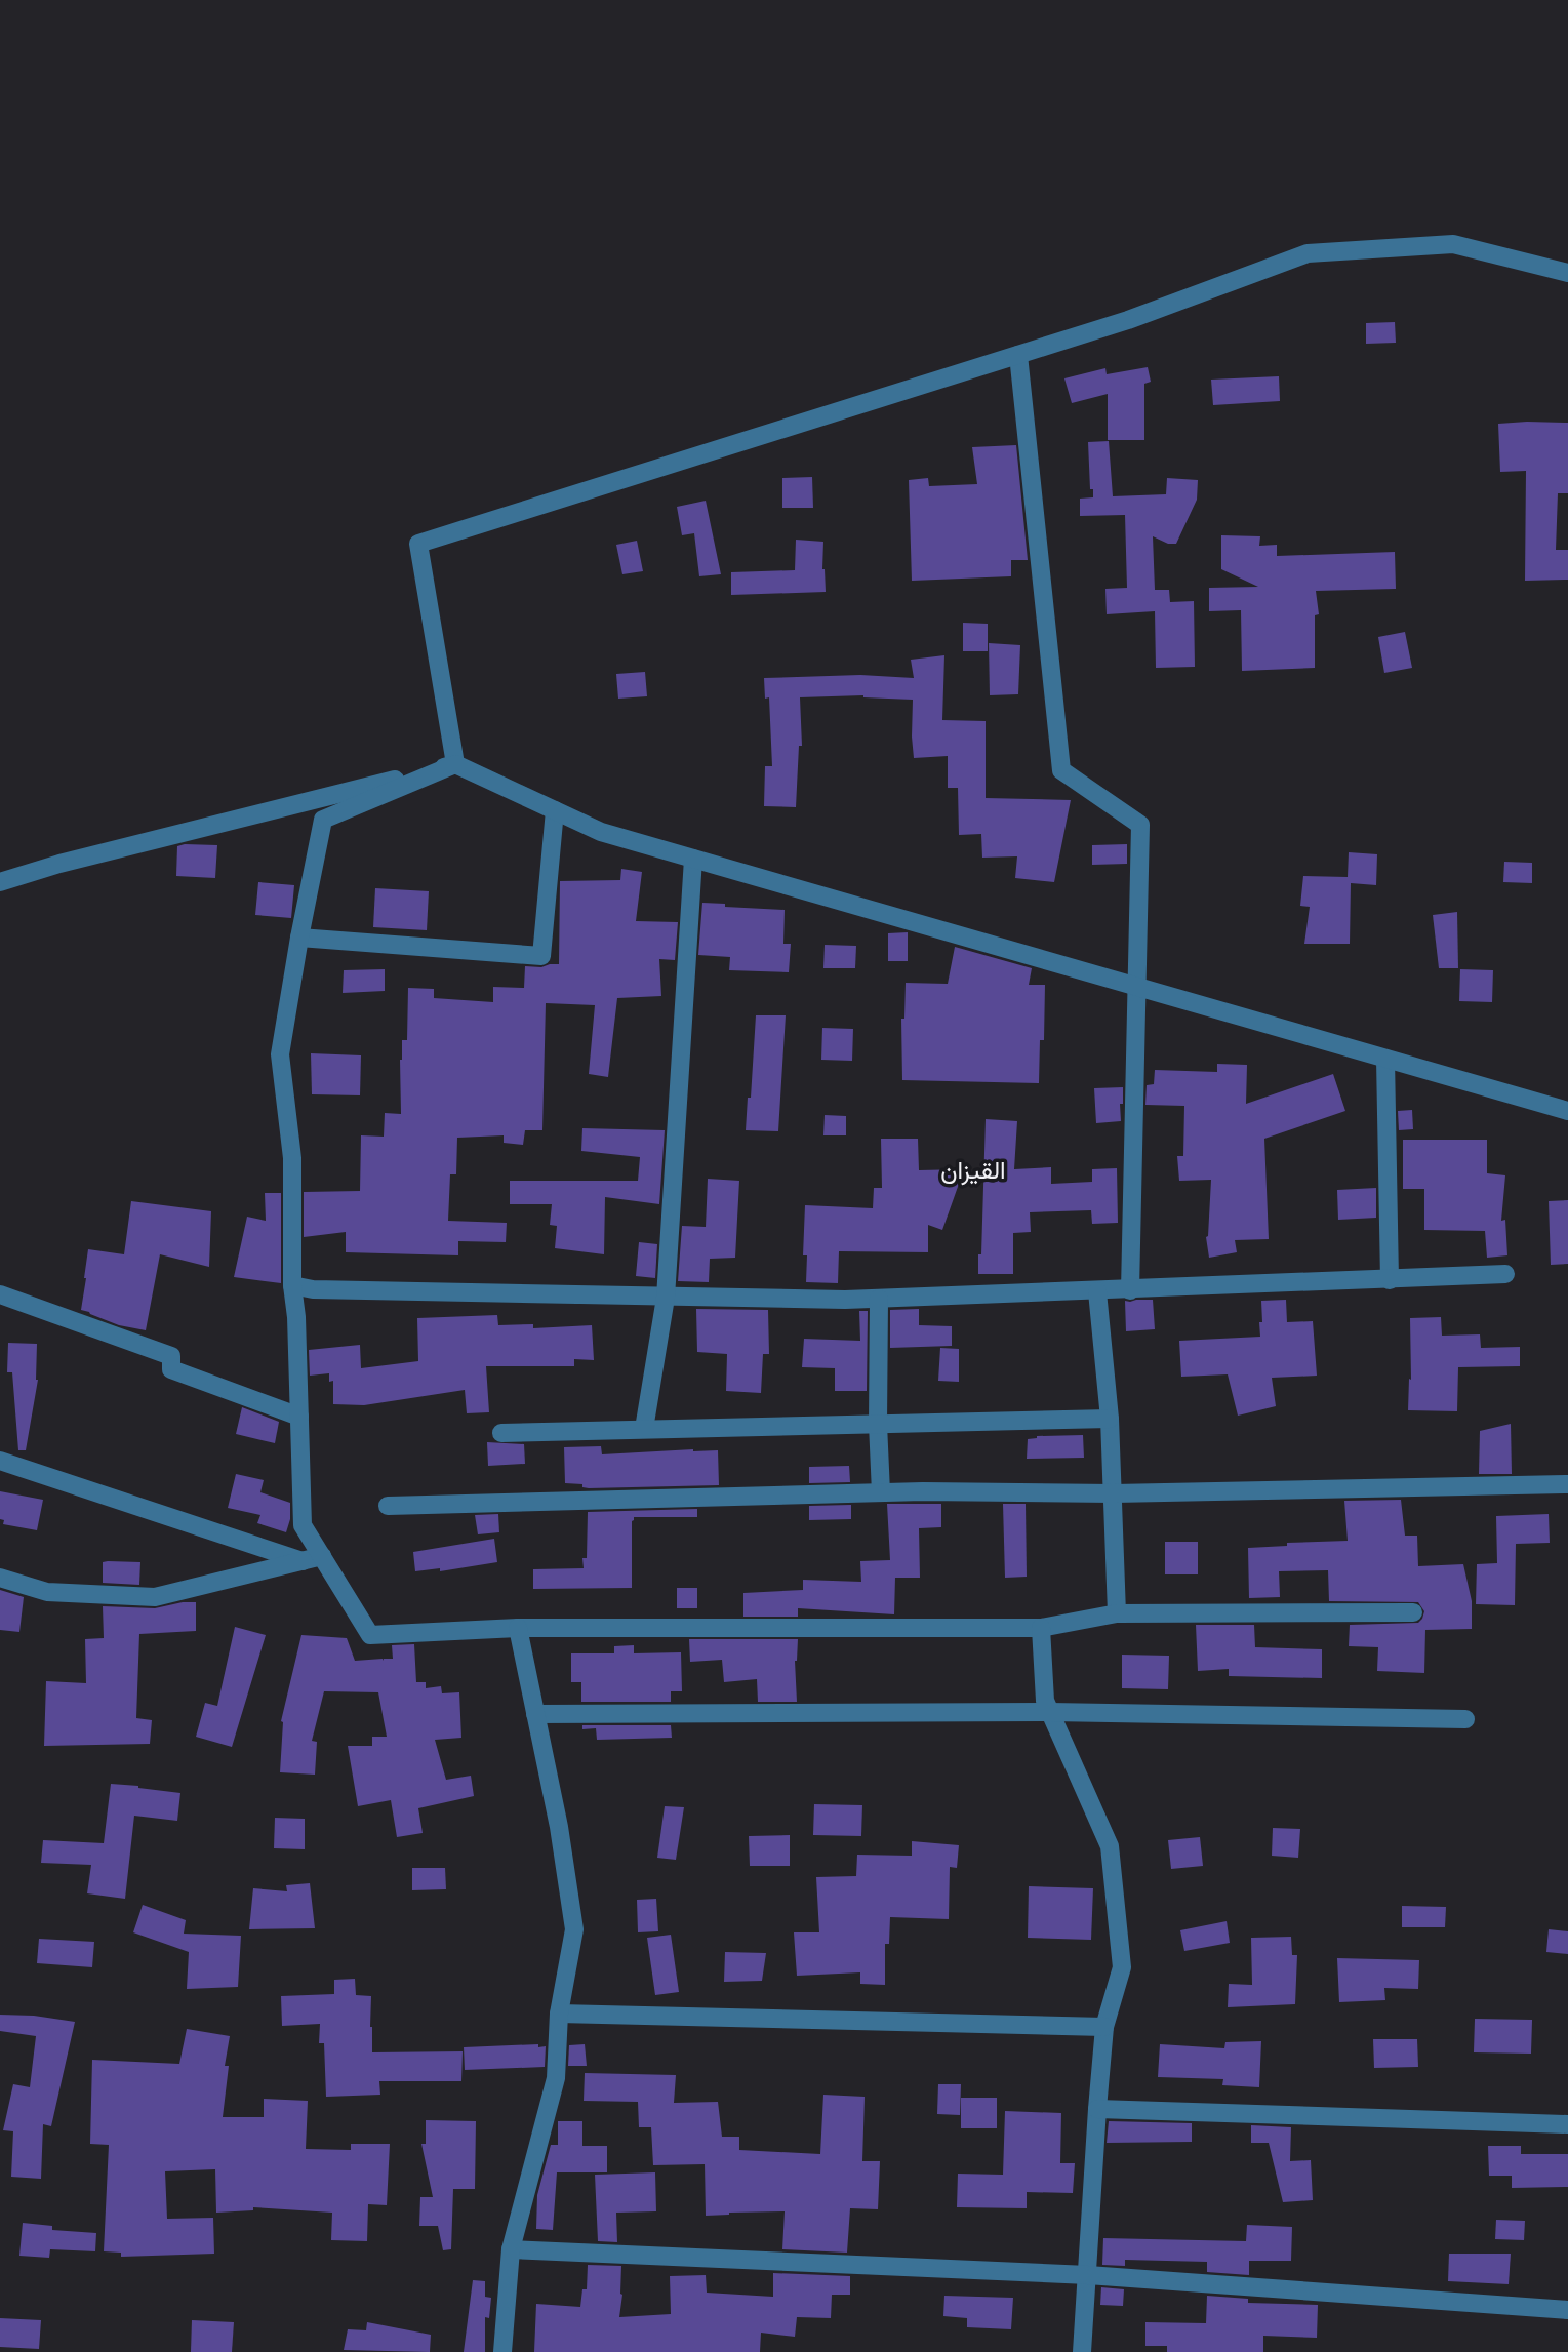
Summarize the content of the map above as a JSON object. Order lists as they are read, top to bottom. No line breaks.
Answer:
{"districts":["القيزان"]}
